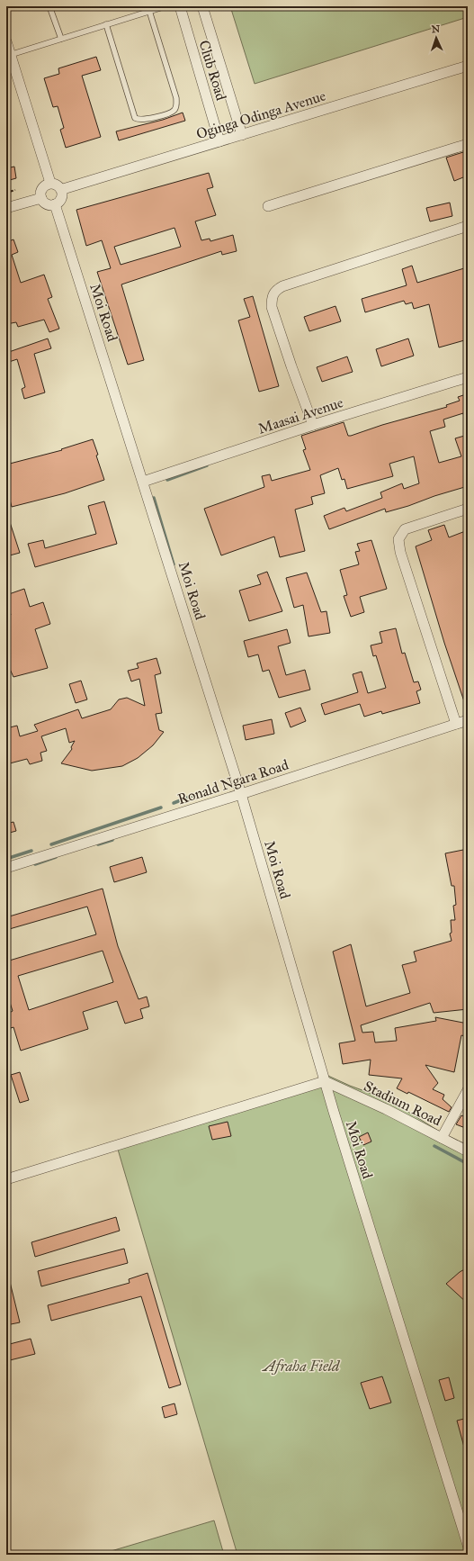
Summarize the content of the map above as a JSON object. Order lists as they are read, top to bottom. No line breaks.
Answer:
{"streets":{"street":["Club Road","Oginga Odinga Avenue","Moi Road","Maasai Avenue","Ronald Ngara Road","Stadium Road"]},"crossings":[["Club Road","Oginga Odinga Avenue"],["Oginga Odinga Avenue","Moi Road"],["Moi Road","Maasai Avenue"],["Moi Road","Ronald Ngara Road"],["Moi Road","Stadium Road"]],"parks":["Afraha Field"],"north":"top"}
